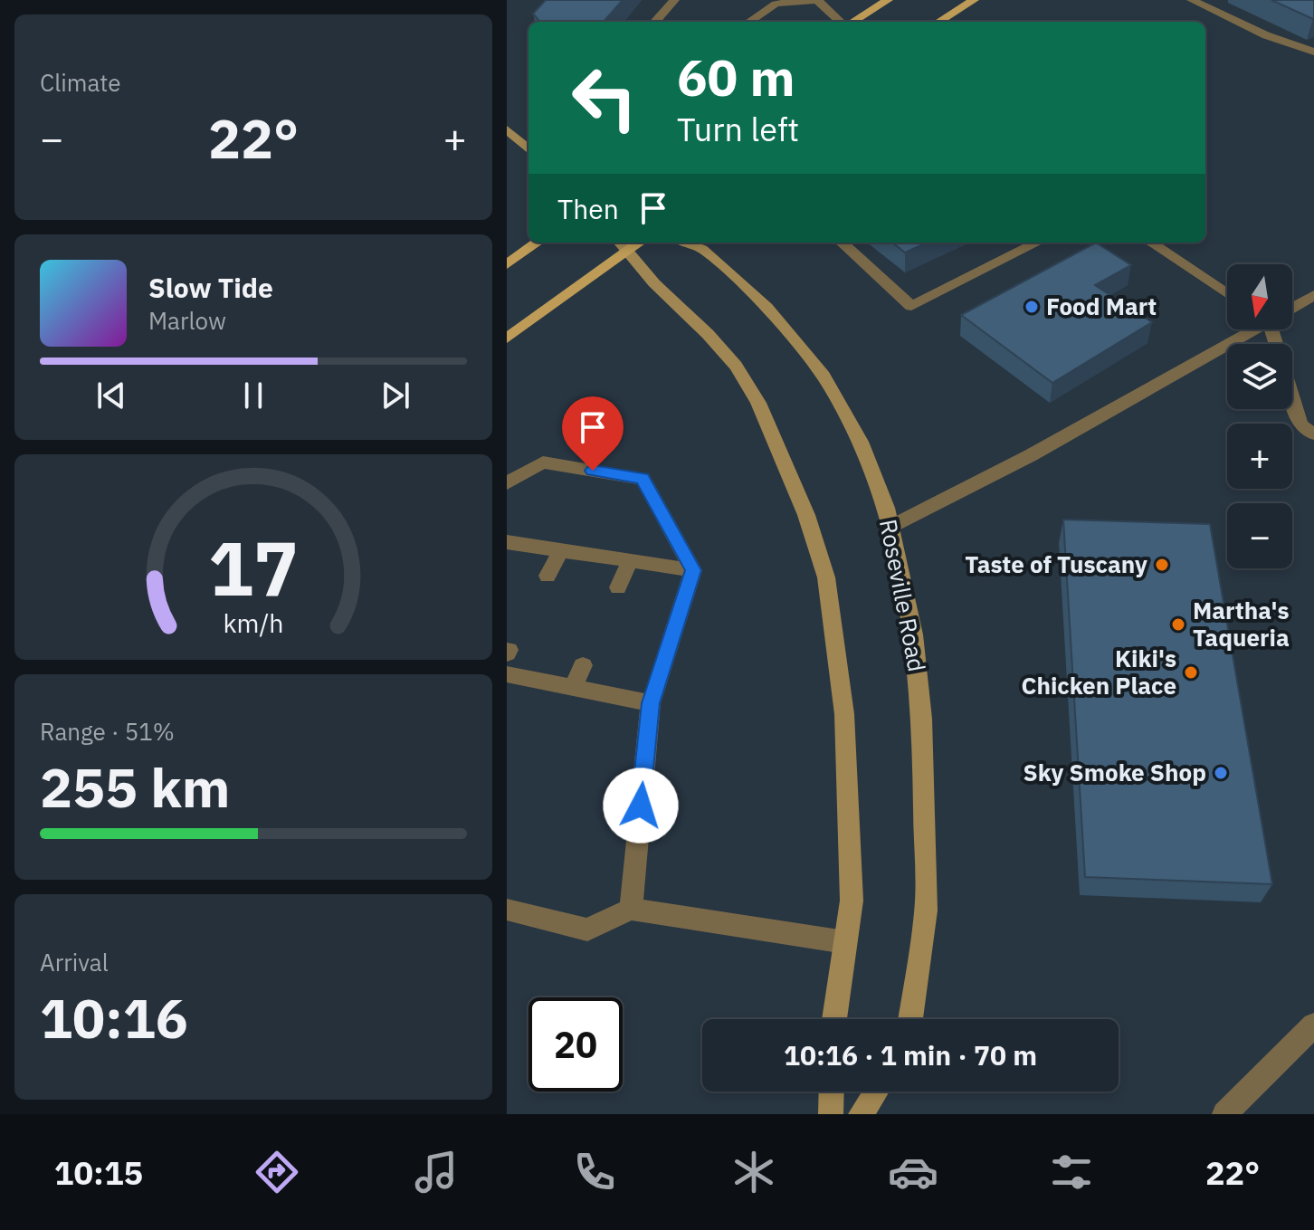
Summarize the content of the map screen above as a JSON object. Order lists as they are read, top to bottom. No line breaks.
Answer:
{"streets":{"main road":["Roseville Road"]},"places":["Food Mart","Taste of Tuscany","Martha's Taqueria","Kiki's Chicken Place","Sky Smoke Shop"],"north":"bottom","page":{"tile":["Climate",["Range · 51%","255 km"],["Arrival","10:16"]],"turn":["60 m","Turn left"],"heat":["−","22°","+"],"then":"Then","song":["Slow Tide","Marlow"],"map_buttons":["+","−"],"limit":"20","trip":"10:16 · 1 min · 70 m","tabs":["10:15","22°"],"gauge":["17","km/h"]}}
